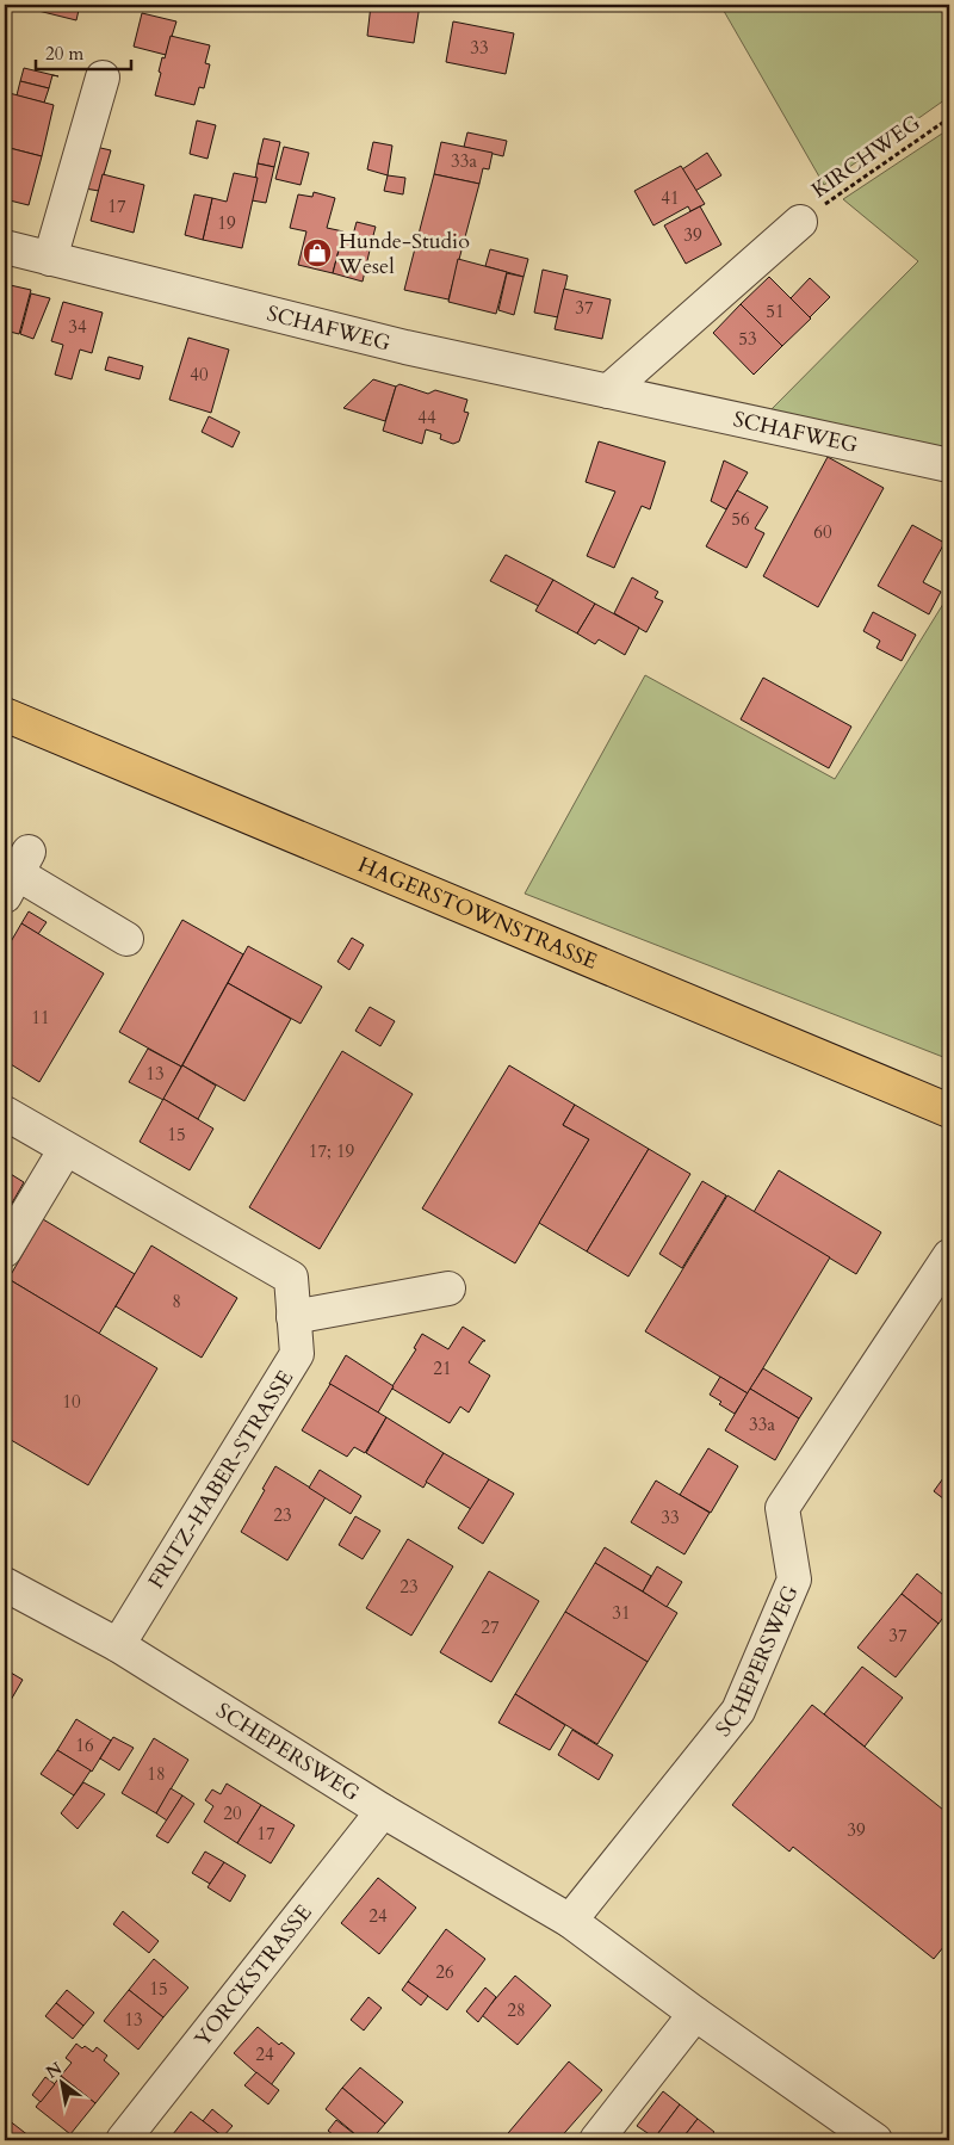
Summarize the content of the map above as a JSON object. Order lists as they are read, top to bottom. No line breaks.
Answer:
{"streets":{"main road":["HAGERSTOWNSTRASSE"],"street":["SCHAFWEG","FRITZ-HABER-STRASSE","SCHEPERSWEG","YORCKSTRASSE"],"path":["KIRCHWEG"]},"crossings":[["FRITZ-HABER-STRASSE","SCHEPERSWEG"],["SCHEPERSWEG","YORCKSTRASSE"]],"places":{"shop":["Hunde-Studio Wesel"]},"house_numbers":["33","33a","41","17","19","39","37","51","34","53","40","44","56","60","11","13","15","17; 19","8","21","10","33a","23","33","23","31","27","37","16","18","20","39","17","24","26","15","28","13","24"],"scale_bar":"20 m","north":"top left"}
